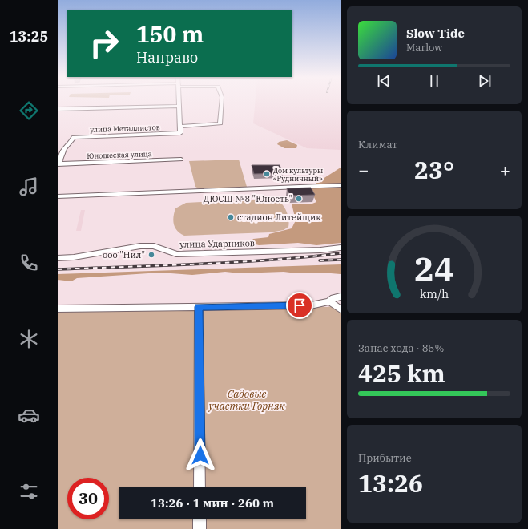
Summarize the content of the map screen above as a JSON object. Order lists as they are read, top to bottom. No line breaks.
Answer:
{"streets":{"street":["улица Металлистов","Юношеская улица","улица Ударников"]},"crossings":[["улица Металлистов","Юношеская улица"]],"parks":["Садовые участки Горняк"],"places":["Дом культуры «Рудничный»","ДЮСШ №8 \"Юность\"","стадион Литейщик","ооо \"Нил\""],"page":{"tabs":"13:25","turn":["150 m","Направо"],"song":["Slow Tide","Marlow"],"tile":["Климат",["Запас хода · 85%","425 km"],["Прибытие","13:26"]],"heat":["−","23°","+"],"limit":"30","trip":"13:26 · 1 мин · 260 m","gauge":["24","km/h"]}}
